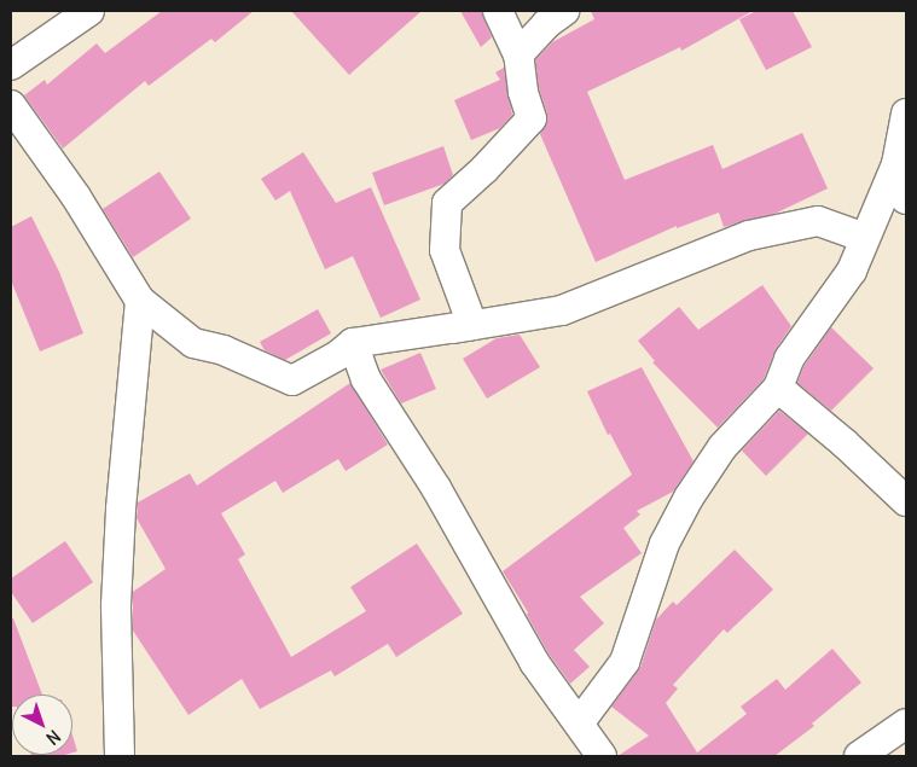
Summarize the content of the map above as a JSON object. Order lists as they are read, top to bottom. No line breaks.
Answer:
{"north":"bottom right"}
